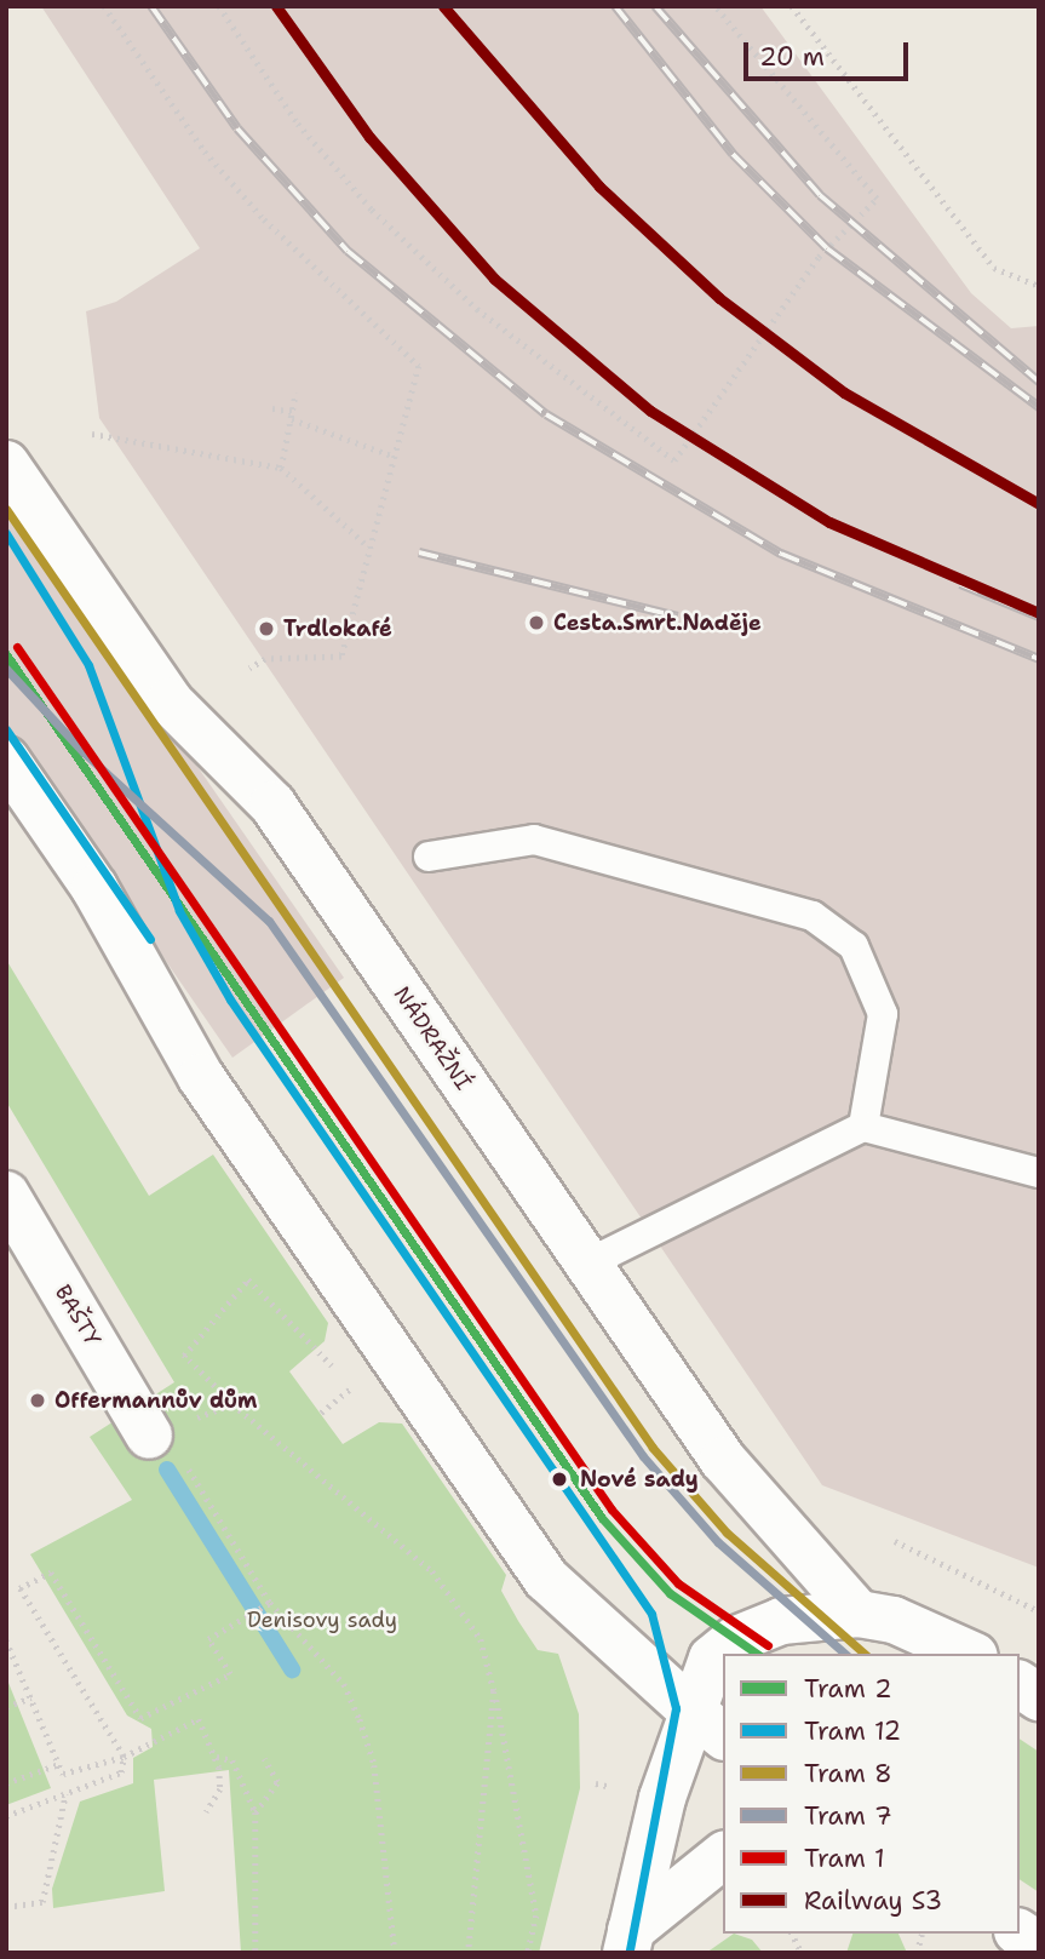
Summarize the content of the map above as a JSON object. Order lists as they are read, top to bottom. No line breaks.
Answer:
{"streets":{"street":["NÁDRAŽNÍ","BAŠTY"]},"parks":["Denisovy sady"],"places":["Cesta.Smrt.Naděje","Trdlokafé","Offermannův dům","Nové sady"],"lines":["rail line S3","tram line 8","tram line 12","tram line 1","tram line 2","tram line 7"],"legend":["Tram 2","Tram 12","Tram 8","Tram 7","Tram 1","Railway S3"],"scale_bar":"20 m"}
